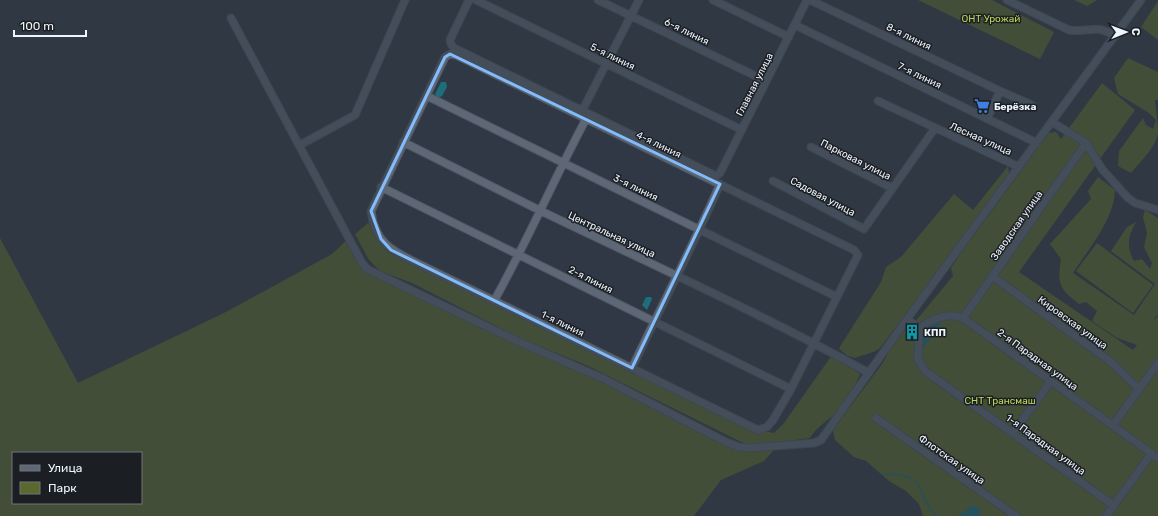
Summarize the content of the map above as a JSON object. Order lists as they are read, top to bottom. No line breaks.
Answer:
{"streets":{"street":["6-я линия","8-я линия","5-я линия","7-я линия","Главная улица","Лесная улица","4-я линия","Парковая улица","3-я линия","Садовая улица","Заводская улица","Центральная улица","2-я линия","Кировская улица","1-я линия","2-я Парадная улица","1-я Парадная улица","Флотская улица"]},"crossings":[["6-я линия","Главная улица"],["8-я линия","Главная улица"],["5-я линия","Главная улица"],["7-я линия","Главная улица"],["4-я линия","3-я линия"],["Парковая улица","Садовая улица"],["Заводская улица","Кировская улица"],["Заводская улица","2-я Парадная улица"],["2-я линия","1-я линия"],["2-я Парадная улица","1-я Парадная улица"]],"parks":["ОНТ Урожай","СНТ Трансмаш"],"places":{"supermarket":["Берёзка"],"building":["КПП"]},"legend":["Улица","Парк"],"scale_bar":"100 m","north":"right"}
